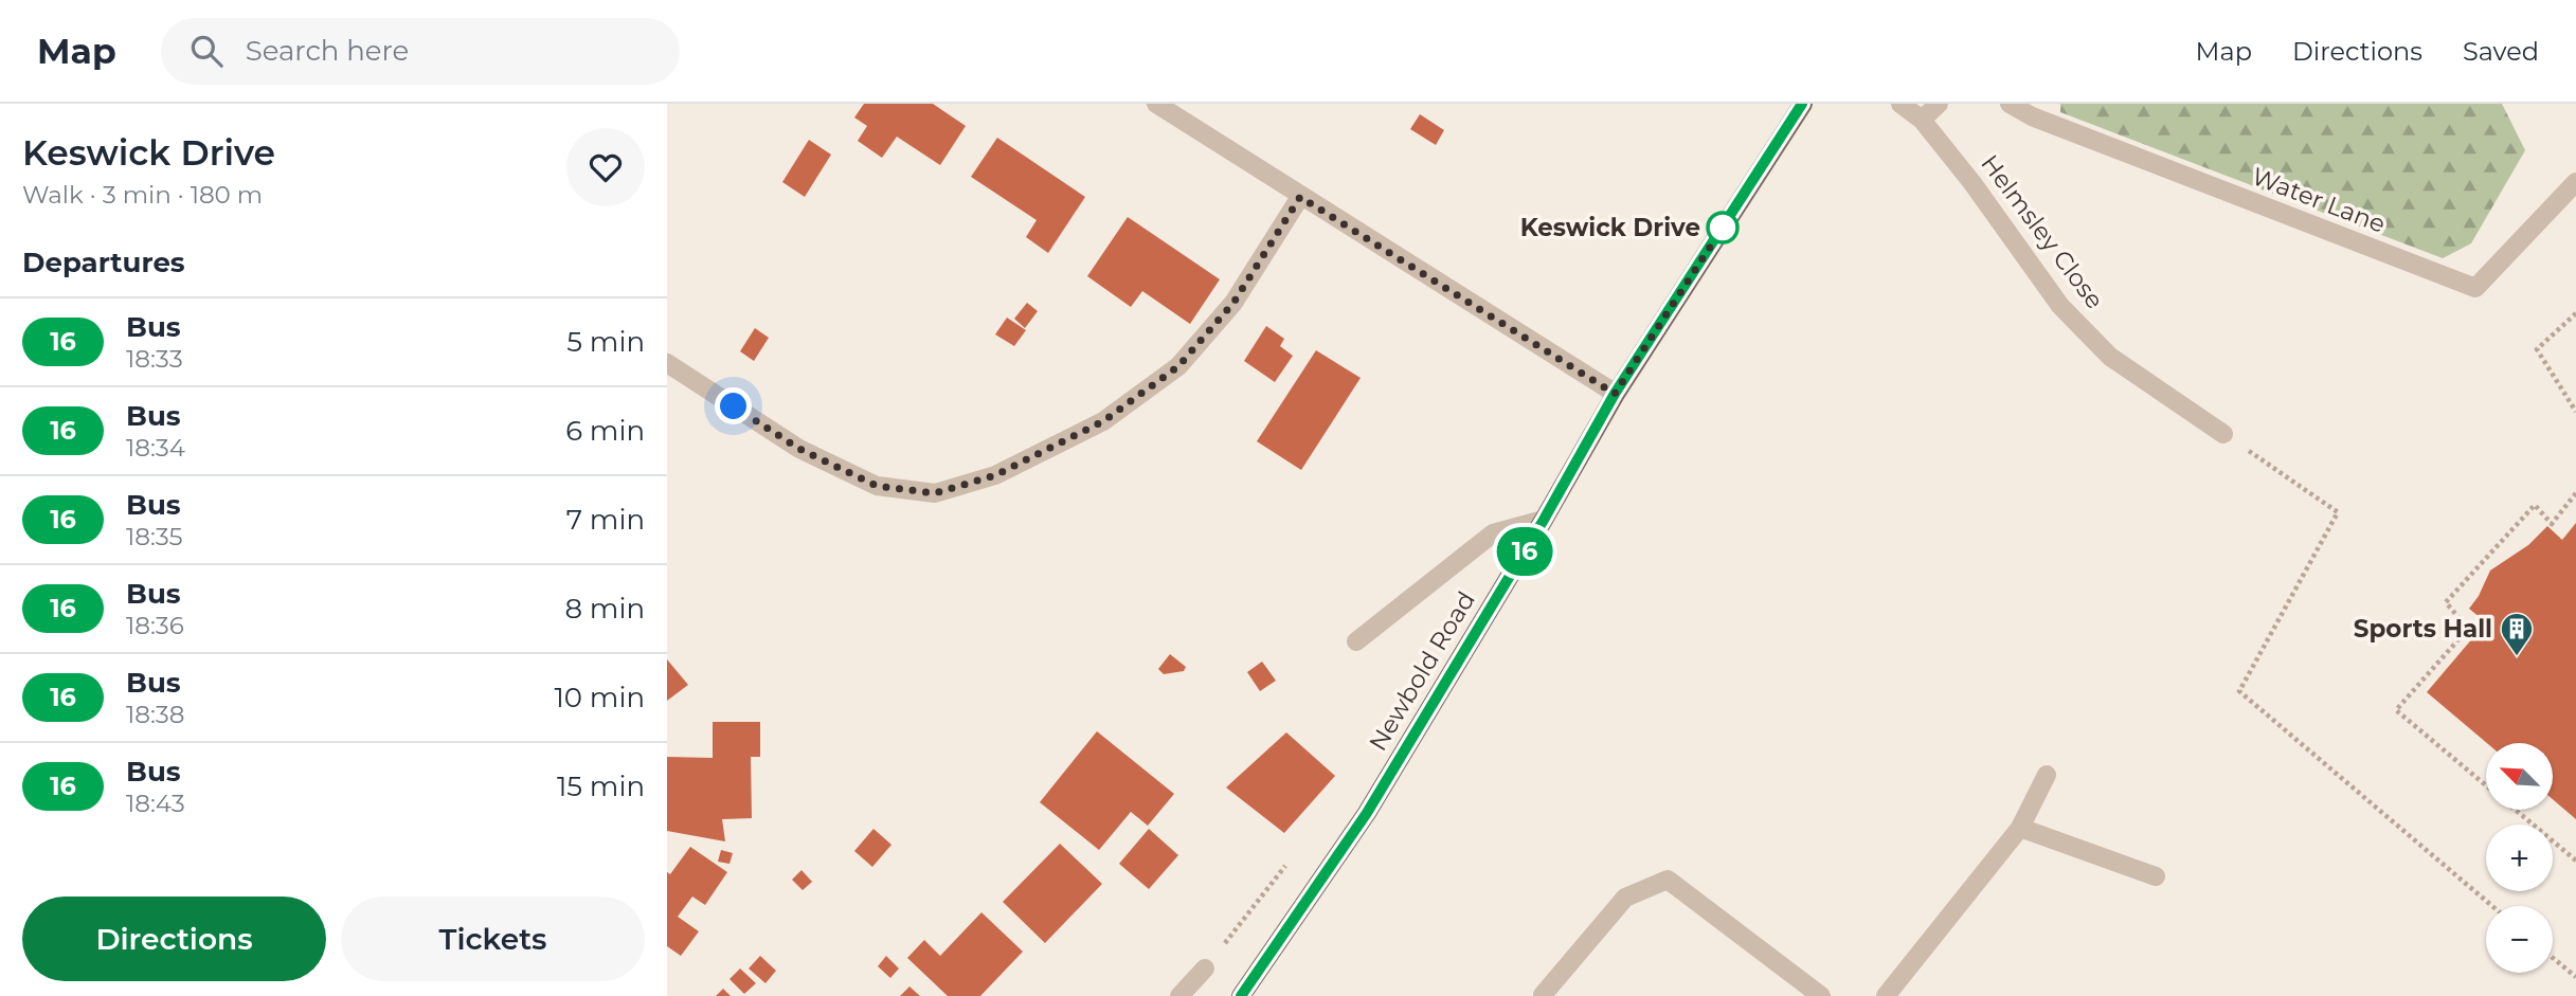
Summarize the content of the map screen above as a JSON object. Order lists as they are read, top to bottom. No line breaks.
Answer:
{"streets":{"main road":["Newbold Road"],"street":["Water Lane","Helmsley Close"]},"places":{"other":["Keswick Drive"],"building":["Sports Hall"]},"lines":["bus line 16"],"north":"top left","page":{"header":"Map","search":"Search here","nav":["Map","Directions","Saved"],"heading":[["Keswick Drive","Walk · 3 min · 180 m"],"Departures"],"on_map":"16","list":[{"mark":"16","name":"Bus","note":"18:33","value":"5 min"},{"mark":"16","name":"Bus","note":"18:34","value":"6 min"},{"mark":"16","name":"Bus","note":"18:35","value":"7 min"},{"mark":"16","name":"Bus","note":"18:36","value":"8 min"},{"mark":"16","name":"Bus","note":"18:38","value":"10 min"},{"mark":"16","name":"Bus","note":"18:43","value":"15 min"}],"map_buttons":["+","−"],"buttons":["Directions","Tickets"]}}
